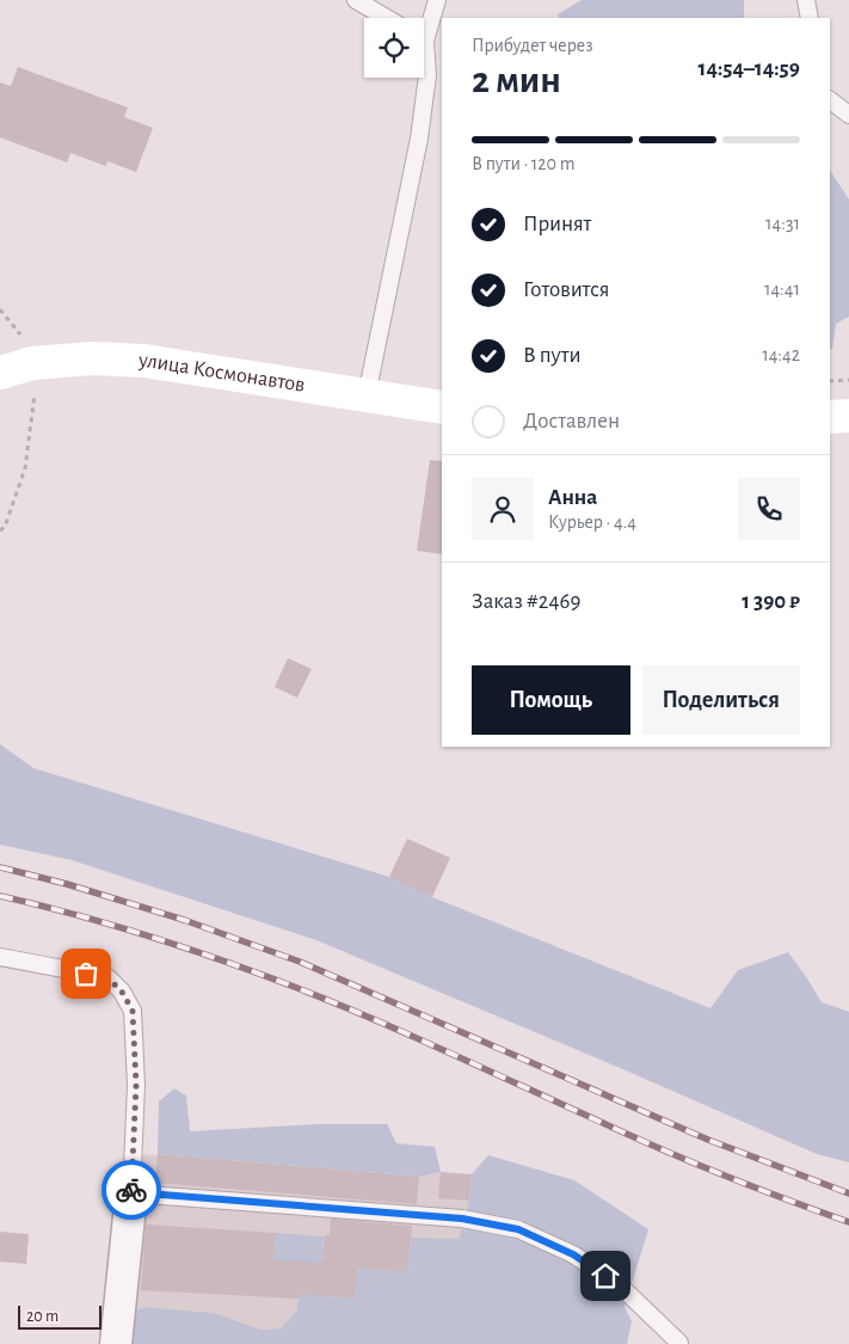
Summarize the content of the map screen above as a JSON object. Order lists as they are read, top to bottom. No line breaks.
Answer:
{"streets":{"street":["улица Космонавтов"]},"scale_bar":"20 m","page":{"heading":["2 мин","Прибудет через","14:54–14:59"],"panel":["Анна","Курьер · 4.4","Заказ #2469","1 390 ₽"],"bar":"В пути · 120 m","list":[["Принят","14:31"],["Готовится","14:41"],["В пути","14:42"],"Доставлен"],"buttons":["Помощь","Поделиться"],"scale":"20 m"}}
